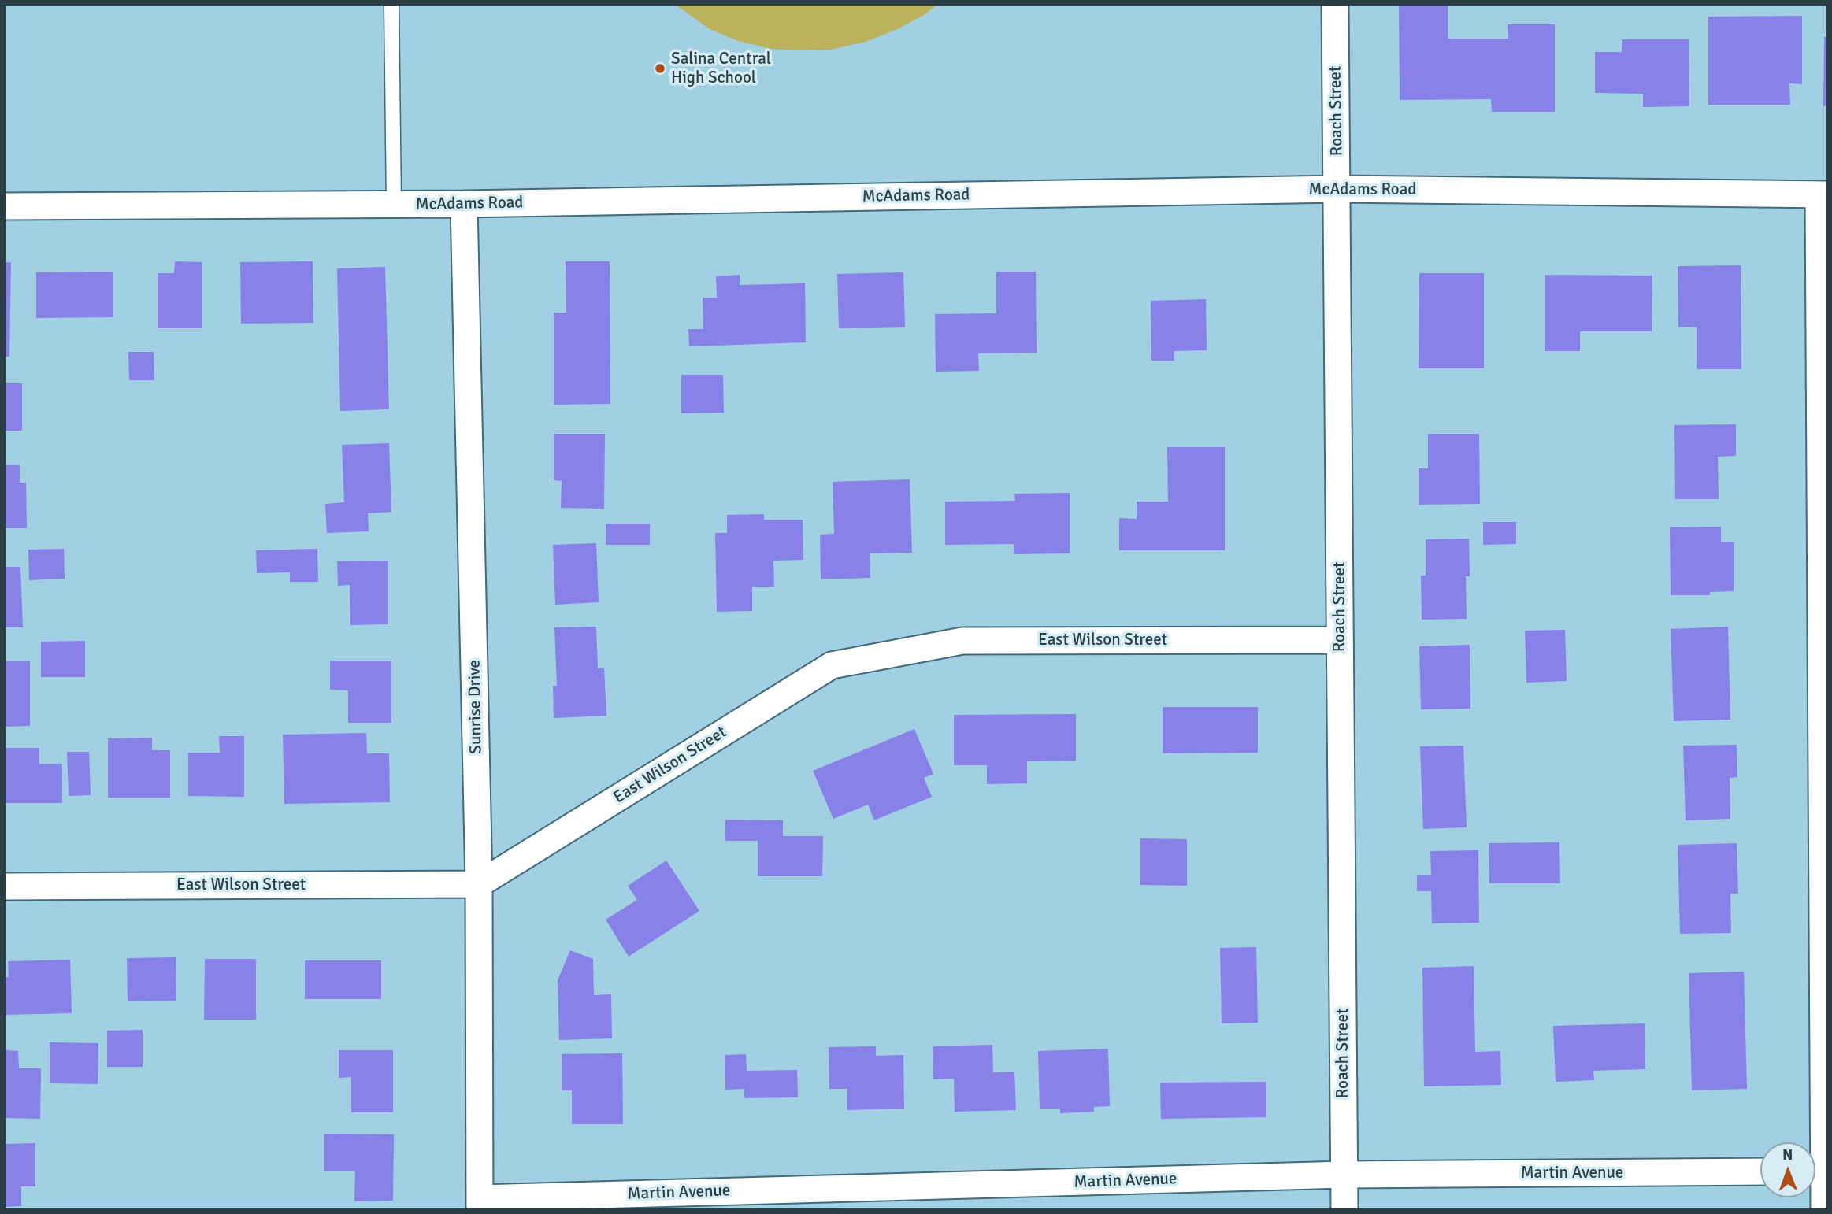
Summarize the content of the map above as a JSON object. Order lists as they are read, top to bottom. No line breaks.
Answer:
{"streets":{"street":["Roach Street","McAdams Road","East Wilson Street","Sunrise Drive","Martin Avenue"]},"crossings":[["Roach Street","McAdams Road"],["Roach Street","East Wilson Street"],["Roach Street","Martin Avenue"],["McAdams Road","Sunrise Drive"],["East Wilson Street","Sunrise Drive"],["Sunrise Drive","Martin Avenue"]],"places":["Salina Central High School"],"north":"top"}
